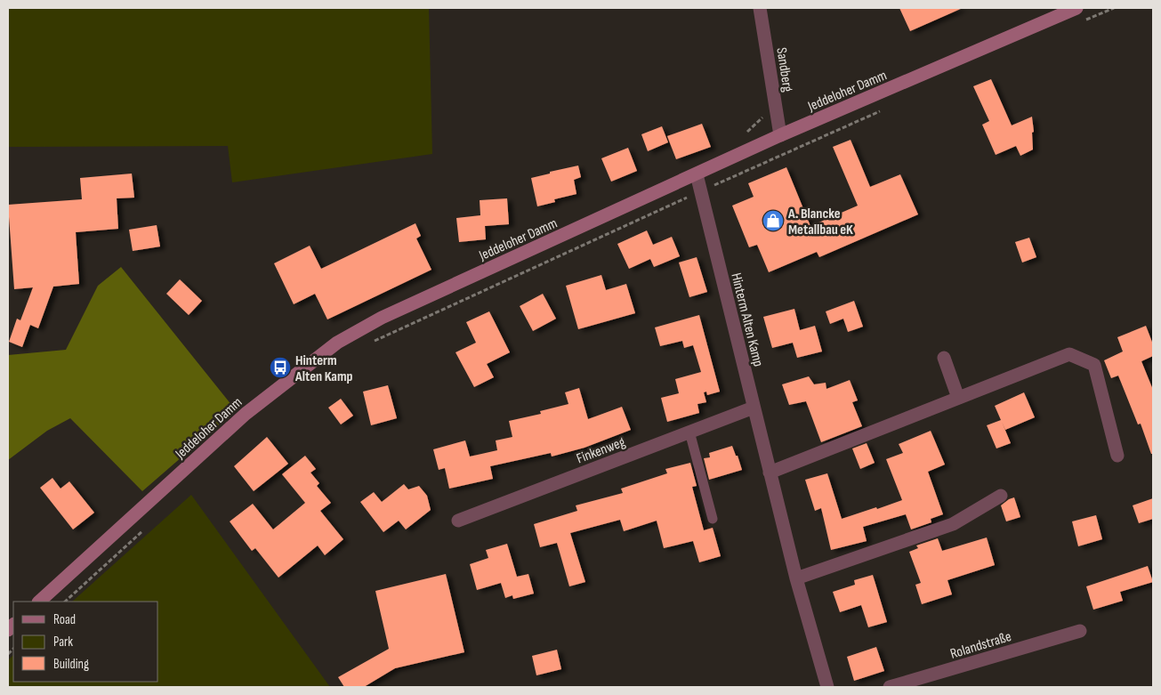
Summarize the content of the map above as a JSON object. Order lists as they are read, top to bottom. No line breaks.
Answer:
{"streets":{"main road":["Jeddeloher Damm"],"street":["Sandberg","Hinterm Alten Kamp","Finkenweg","Rolandstraße"]},"crossings":[["Sandberg","Jeddeloher Damm"],["Jeddeloher Damm","Hinterm Alten Kamp"],["Hinterm Alten Kamp","Finkenweg"]],"places":{"shop":["A. Blancke Metallbau eK"],"bus stop":["Hinterm Alten Kamp"]},"legend":["Road","Park","Building"]}
